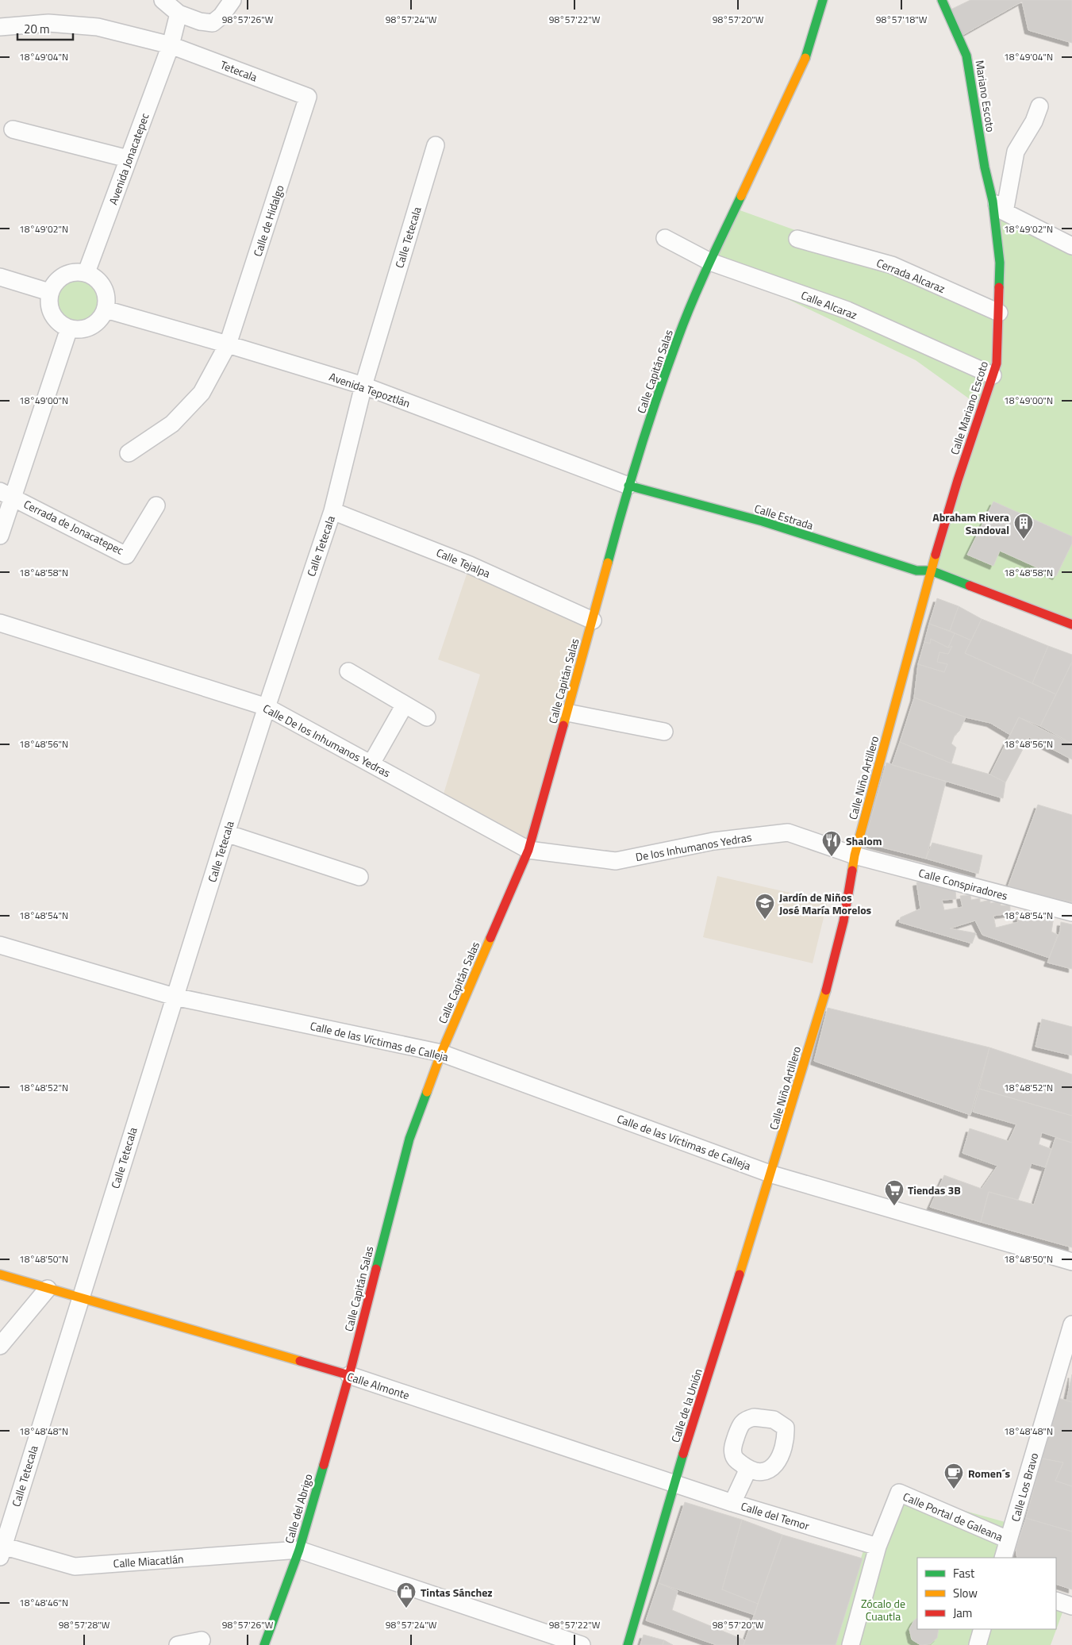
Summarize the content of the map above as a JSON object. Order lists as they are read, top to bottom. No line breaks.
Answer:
{"streets":{"street":["Tetecala","Mariano Escoto","Avenida Jonacatepec","Calle de Hidalgo","Calle Tetecala","Cerrada Alcaraz","Calle Alcaraz","Calle Capitán Salas","Avenida Tepoztlán","Calle Mariano Escoto","Calle Estrada","Cerrada de Jonacatepec","Calle Tejalpa","Calle De los Inhumanos Yedras","Calle Niño Artillero","De los Inhumanos Yedras","Calle Conspiradores","Calle de las Víctimas de Calleja","Calle Almonte","Calle de la Unión","Calle Los Bravo","Calle del Abrigo","Calle del Temor","Calle Portal de Galeana","Calle Miacatlán"]},"crossings":[["Tetecala","Avenida Jonacatepec"],["Tetecala","Calle de Hidalgo"],["Mariano Escoto","Calle Mariano Escoto"],["Avenida Jonacatepec","Avenida Tepoztlán"],["Calle de Hidalgo","Avenida Tepoztlán"],["Calle Tetecala","Avenida Tepoztlán"],["Calle Tetecala","Calle Tejalpa"],["Calle Tetecala","Calle De los Inhumanos Yedras"],["Calle Tetecala","Calle de las Víctimas de Calleja"],["Calle Tetecala","Calle Almonte"],["Calle Tetecala","Calle Miacatlán"],["Cerrada Alcaraz","Calle Mariano Escoto"],["Calle Alcaraz","Calle Capitán Salas"],["Calle Alcaraz","Calle Mariano Escoto"],["Calle Capitán Salas","Avenida Tepoztlán"],["Calle Capitán Salas","Calle Estrada"],["Calle Capitán Salas","Calle Tejalpa"],["Calle Capitán Salas","Calle De los Inhumanos Yedras"],["Calle Capitán Salas","De los Inhumanos Yedras"],["Calle Capitán Salas","Calle de las Víctimas de Calleja"],["Calle Capitán Salas","Calle Almonte"],["Calle Capitán Salas","Calle del Abrigo"],["Avenida Tepoztlán","Calle Estrada"],["Calle Mariano Escoto","Calle Estrada"],["Calle Mariano Escoto","Calle Niño Artillero"],["Calle Estrada","Calle Niño Artillero"],["Calle De los Inhumanos Yedras","De los Inhumanos Yedras"],["Calle Niño Artillero","De los Inhumanos Yedras"],["Calle Niño Artillero","Calle Conspiradores"],["Calle Niño Artillero","Calle de las Víctimas de Calleja"],["Calle Niño Artillero","Calle de la Unión"],["De los Inhumanos Yedras","Calle Conspiradores"],["Calle de las Víctimas de Calleja","Calle de la Unión"],["Calle Almonte","Calle de la Unión"],["Calle Almonte","Calle del Abrigo"],["Calle Almonte","Calle del Temor"],["Calle de la Unión","Calle del Temor"],["Calle Los Bravo","Calle Portal de Galeana"],["Calle del Abrigo","Calle Miacatlán"],["Calle del Temor","Calle Portal de Galeana"]],"parks":["Zócalo de Cuautla"],"places":{"building":["Abraham Rivera Sandoval"],"restaurant":["Shalom"],"school or university":["Jardín de Niños José María Morelos"],"supermarket":["Tiendas 3B"],"cafe":["Romen´s"],"shop":["Tintas Sánchez"]},"legend":["Fast","Slow","Jam"],"scale_bar":"20 m","coordinates":["98°57'26\"W","98°57'24\"W","98°57'22\"W","98°57'20\"W","98°57'18\"W","18°49'04\"N","18°49'02\"N","18°49'00\"N","18°48'58\"N","18°48'56\"N","18°48'54\"N","18°48'52\"N","18°48'50\"N","18°48'48\"N","18°48'46\"N","98°57'28\"W"]}
